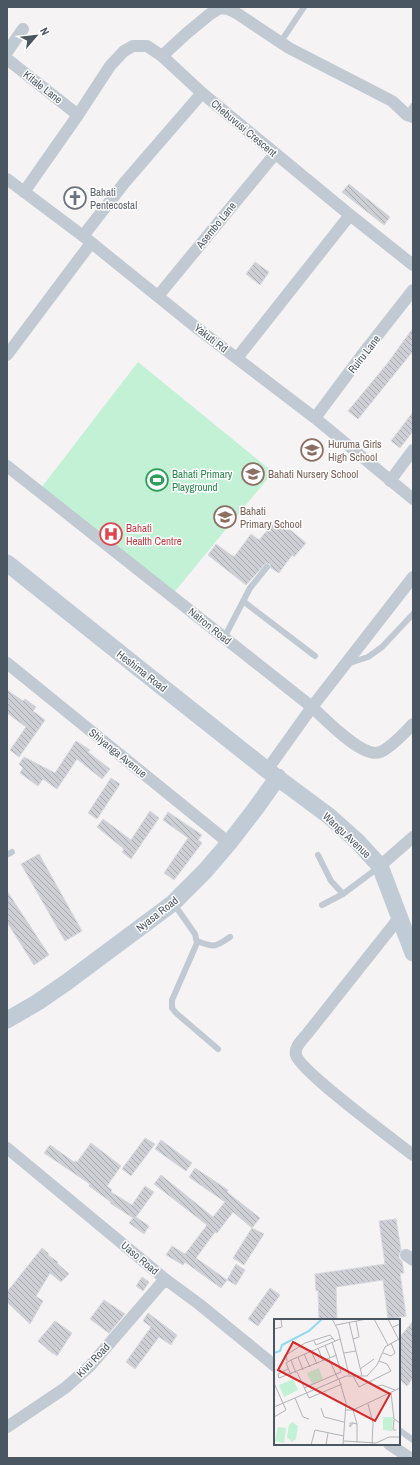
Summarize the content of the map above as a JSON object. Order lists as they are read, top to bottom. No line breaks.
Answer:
{"streets":{"street":["Kitale Lane","Chebuvusi Crescent","Asembo Lane","Yakuti Rd","Ruiru Lane","Natron Road","Heshima Road","Shiyanga Avenue","Wangu Avenue","Nyasa Road","Uaso Road","Kivu Road"]},"crossings":[["Chebuvusi Crescent","Asembo Lane"],["Chebuvusi Crescent","Yakuti Rd"],["Asembo Lane","Yakuti Rd"],["Yakuti Rd","Ruiru Lane"],["Heshima Road","Wangu Avenue"],["Heshima Road","Nyasa Road"],["Shiyanga Avenue","Nyasa Road"],["Wangu Avenue","Nyasa Road"],["Uaso Road","Kivu Road"]],"places":{"church":["Bahati Pentecostal"],"school or university":["Huruma Girls High School","Bahati Nursery School","Bahati Primary School"],"sports":["Bahati Primary Playground"],"hospital":["Bahati Health Centre"]},"north":"top right"}
